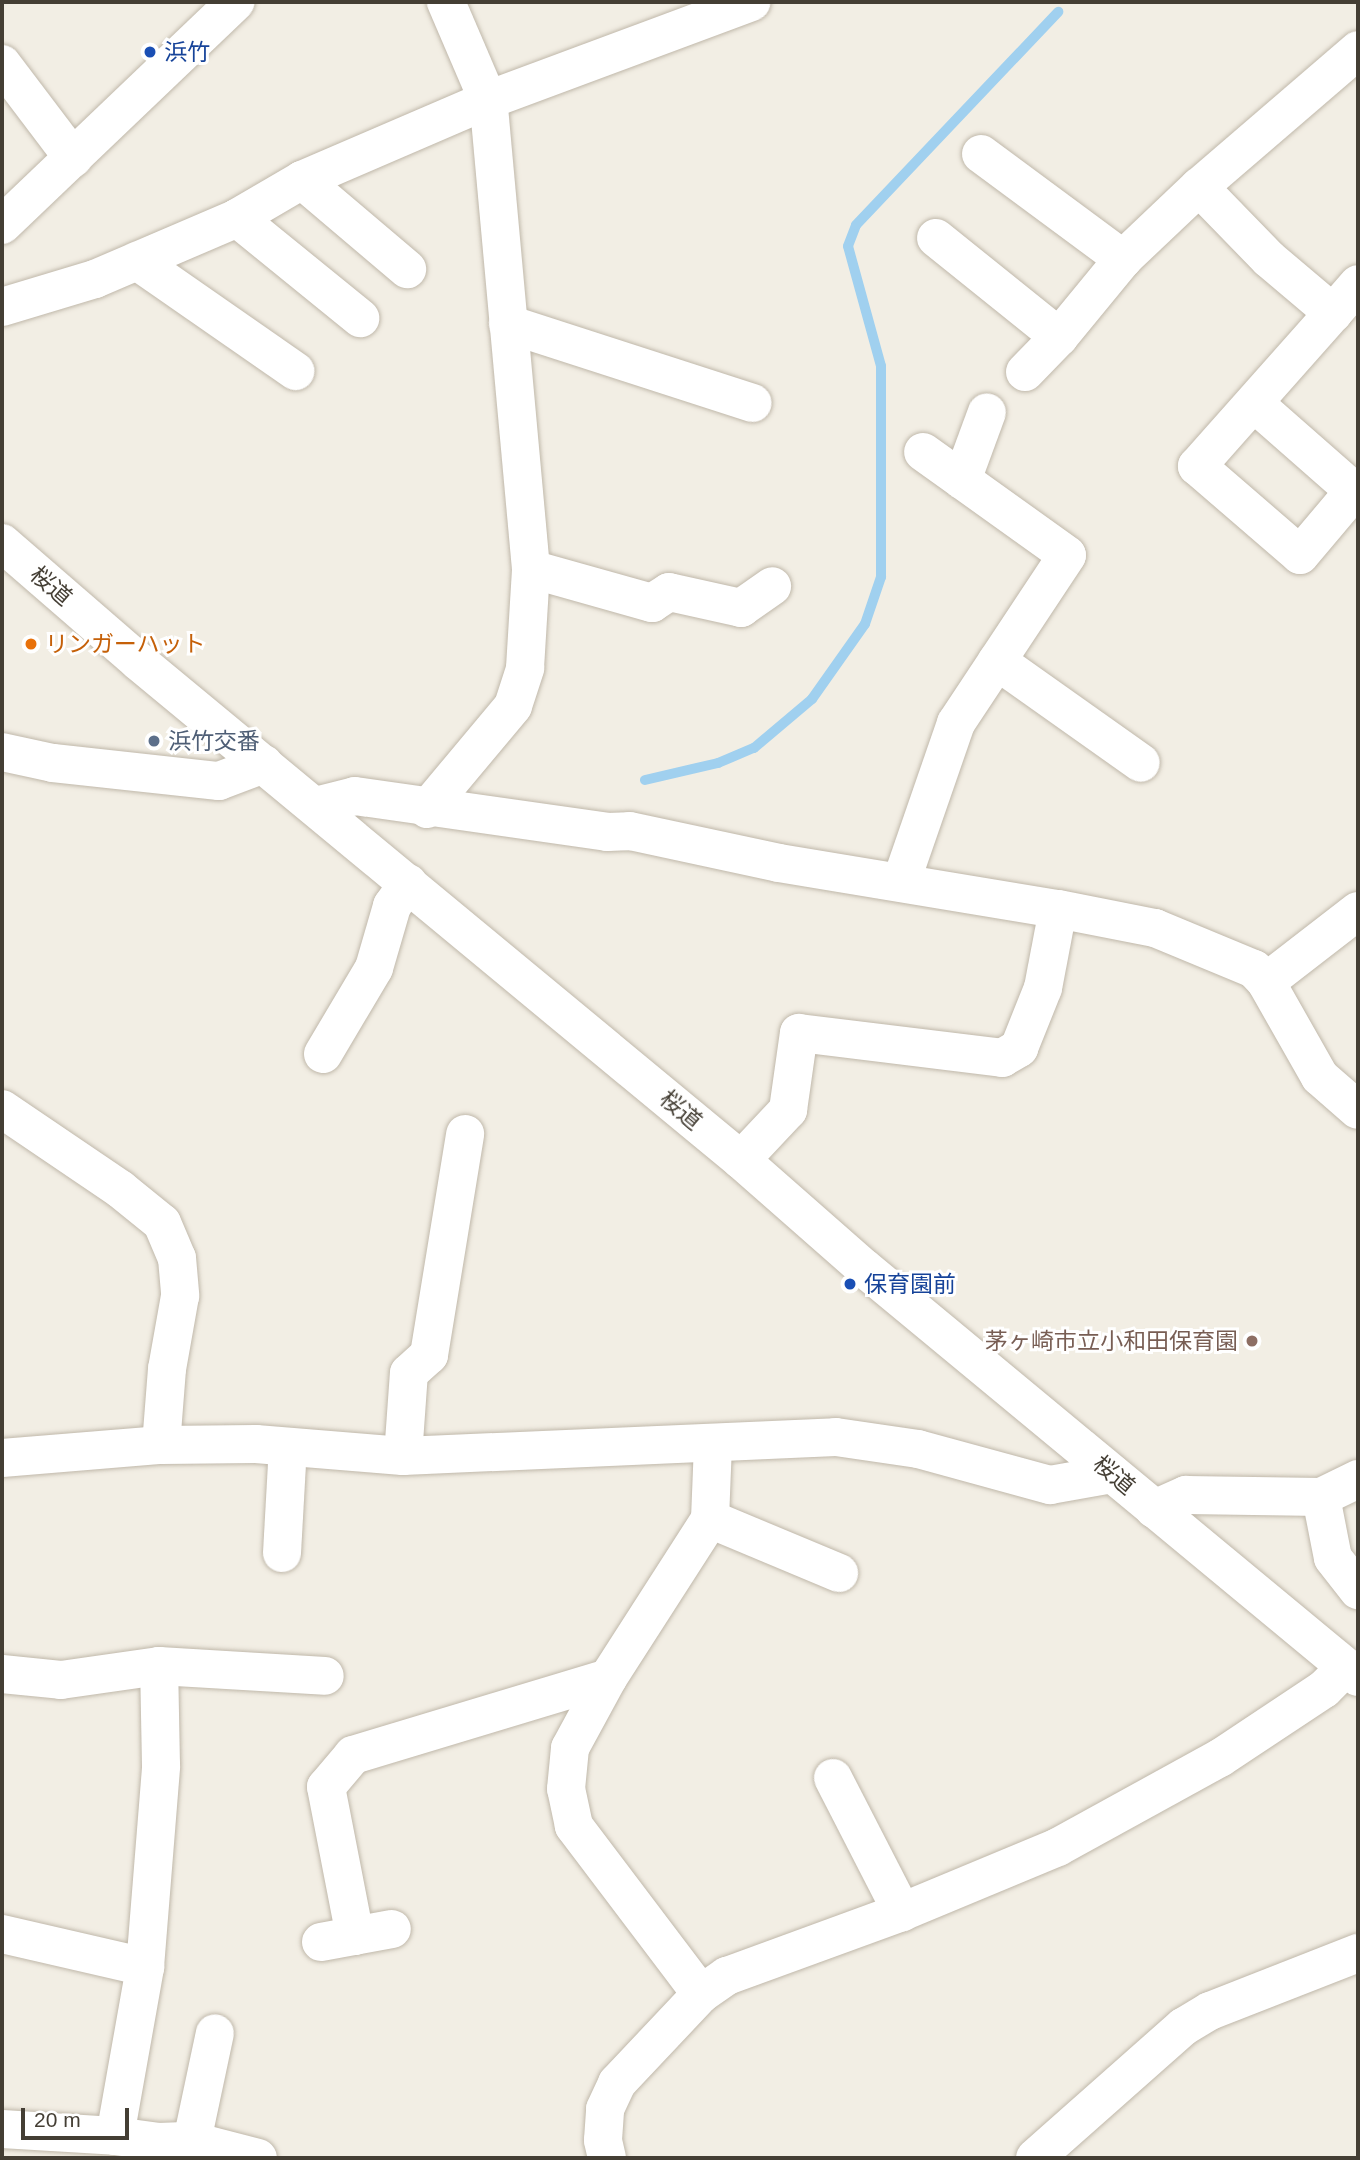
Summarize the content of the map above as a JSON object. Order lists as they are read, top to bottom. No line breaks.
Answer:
{"streets":{"street":["桜道"]},"places":["浜竹","リンガーハット","浜竹交番","保育園前","茅ヶ崎市立小和田保育園"],"scale_bar":"20 m"}
